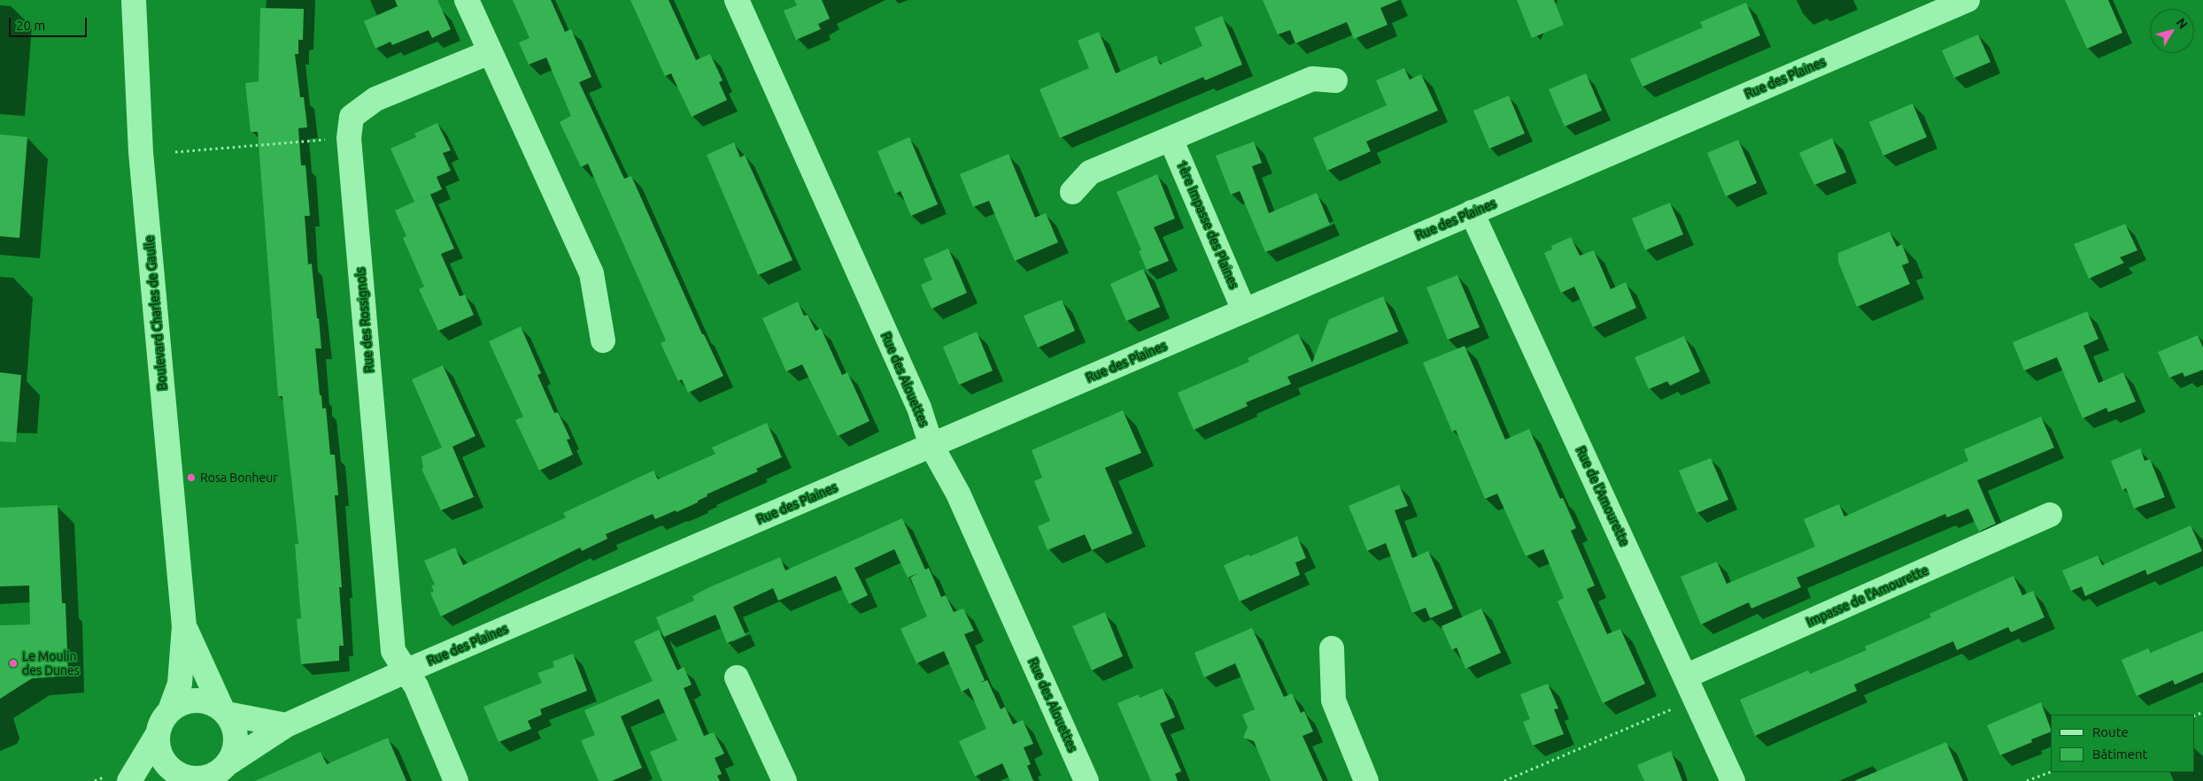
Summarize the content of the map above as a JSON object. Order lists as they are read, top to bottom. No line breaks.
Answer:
{"streets":{"street":["Rue des Plaines","1ère Impasse des Plaines","Boulevard Charles de Gaulle","Rue des Rossignols","Rue des Alouettes","Rue de l'Amourette","Impasse de l'Amourette"]},"crossings":[["Rue des Plaines","1ère Impasse des Plaines"],["Rue des Plaines","Boulevard Charles de Gaulle"],["Rue des Plaines","Rue des Rossignols"],["Rue des Plaines","Rue des Alouettes"],["Rue des Plaines","Rue de l'Amourette"],["Rue de l'Amourette","Impasse de l'Amourette"]],"places":["Rosa Bonheur","Le Moulin des Dunes"],"legend":["Route","Bâtiment"],"scale_bar":"20 m","north":"top right"}
